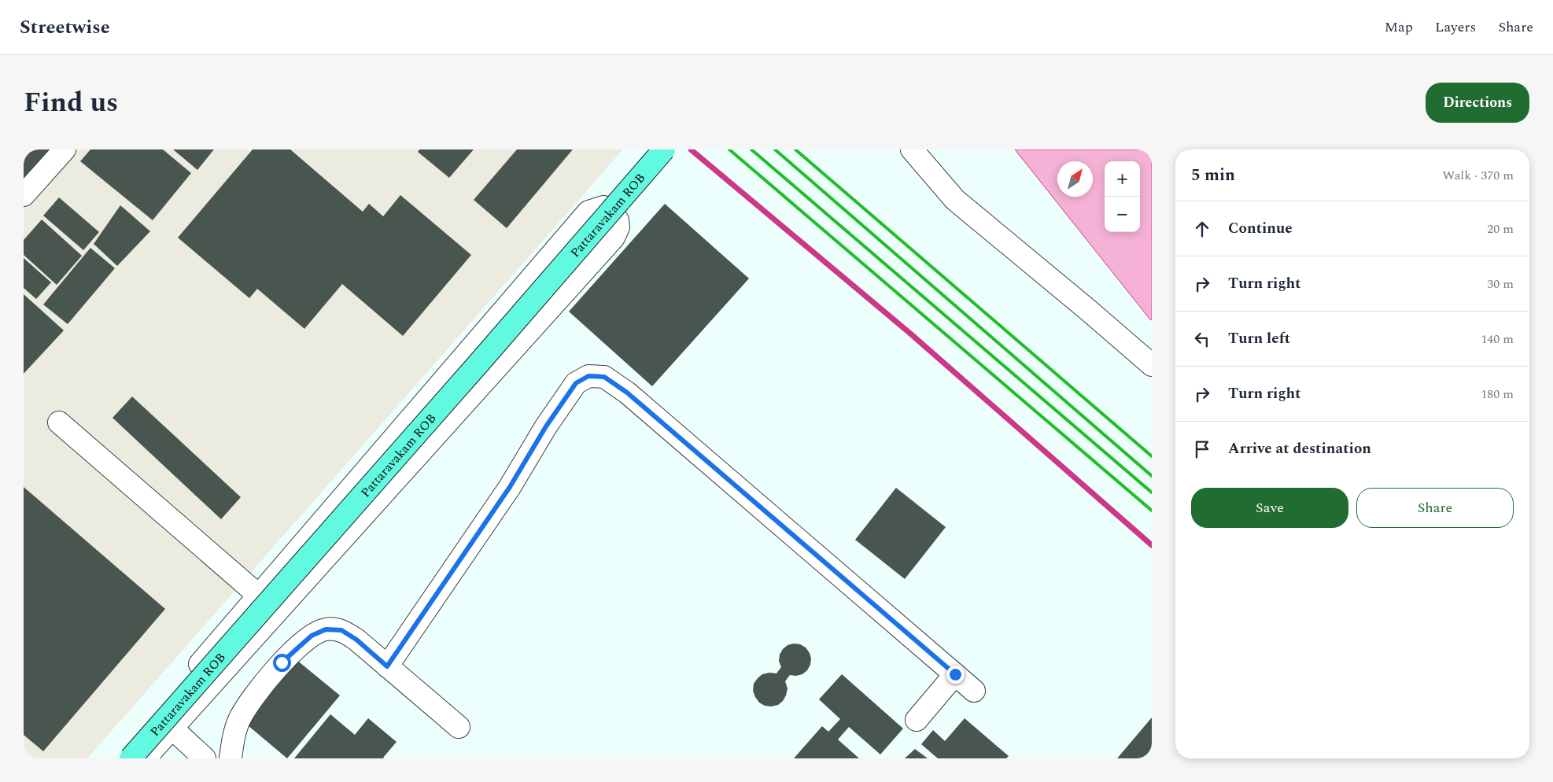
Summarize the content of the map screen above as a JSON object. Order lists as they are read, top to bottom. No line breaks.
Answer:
{"streets":{"main road":["Pattaravakam ROB"]},"north":"top right","page":{"header":"Streetwise","nav":["Map","Layers","Share"],"title":"Find us","buttons":["Directions",["Save","Share"]],"heading":["5 min","Walk · 370 m"],"map_buttons":["+","−"],"list":[["Continue","20 m"],["Turn right","30 m"],["Turn left","140 m"],["Turn right","180 m"],"Arrive at destination"]}}
